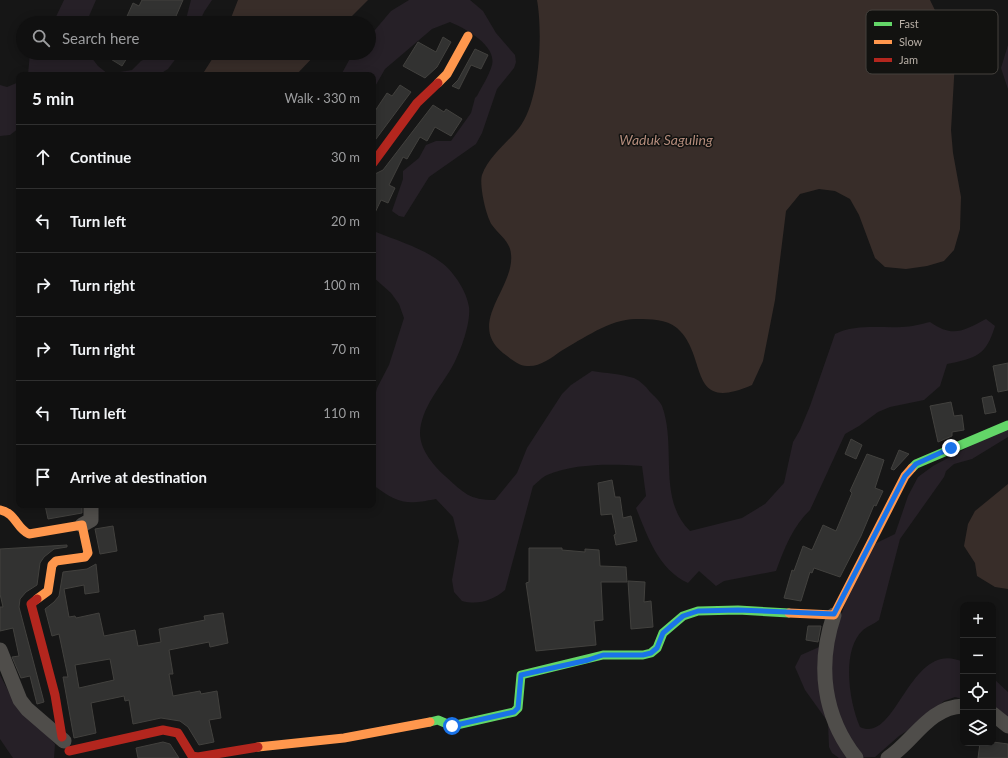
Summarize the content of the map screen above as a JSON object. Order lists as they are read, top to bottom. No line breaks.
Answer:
{"water":["Waduk Saguling"],"legend":["Fast","Slow","Jam"],"page":{"search":"Search here","heading":["5 min","Walk · 330 m"],"list":[["Continue","30 m"],["Turn left","20 m"],["Turn right","100 m"],["Turn right","70 m"],["Turn left","110 m"],"Arrive at destination"],"map_buttons":["+","−"]}}
